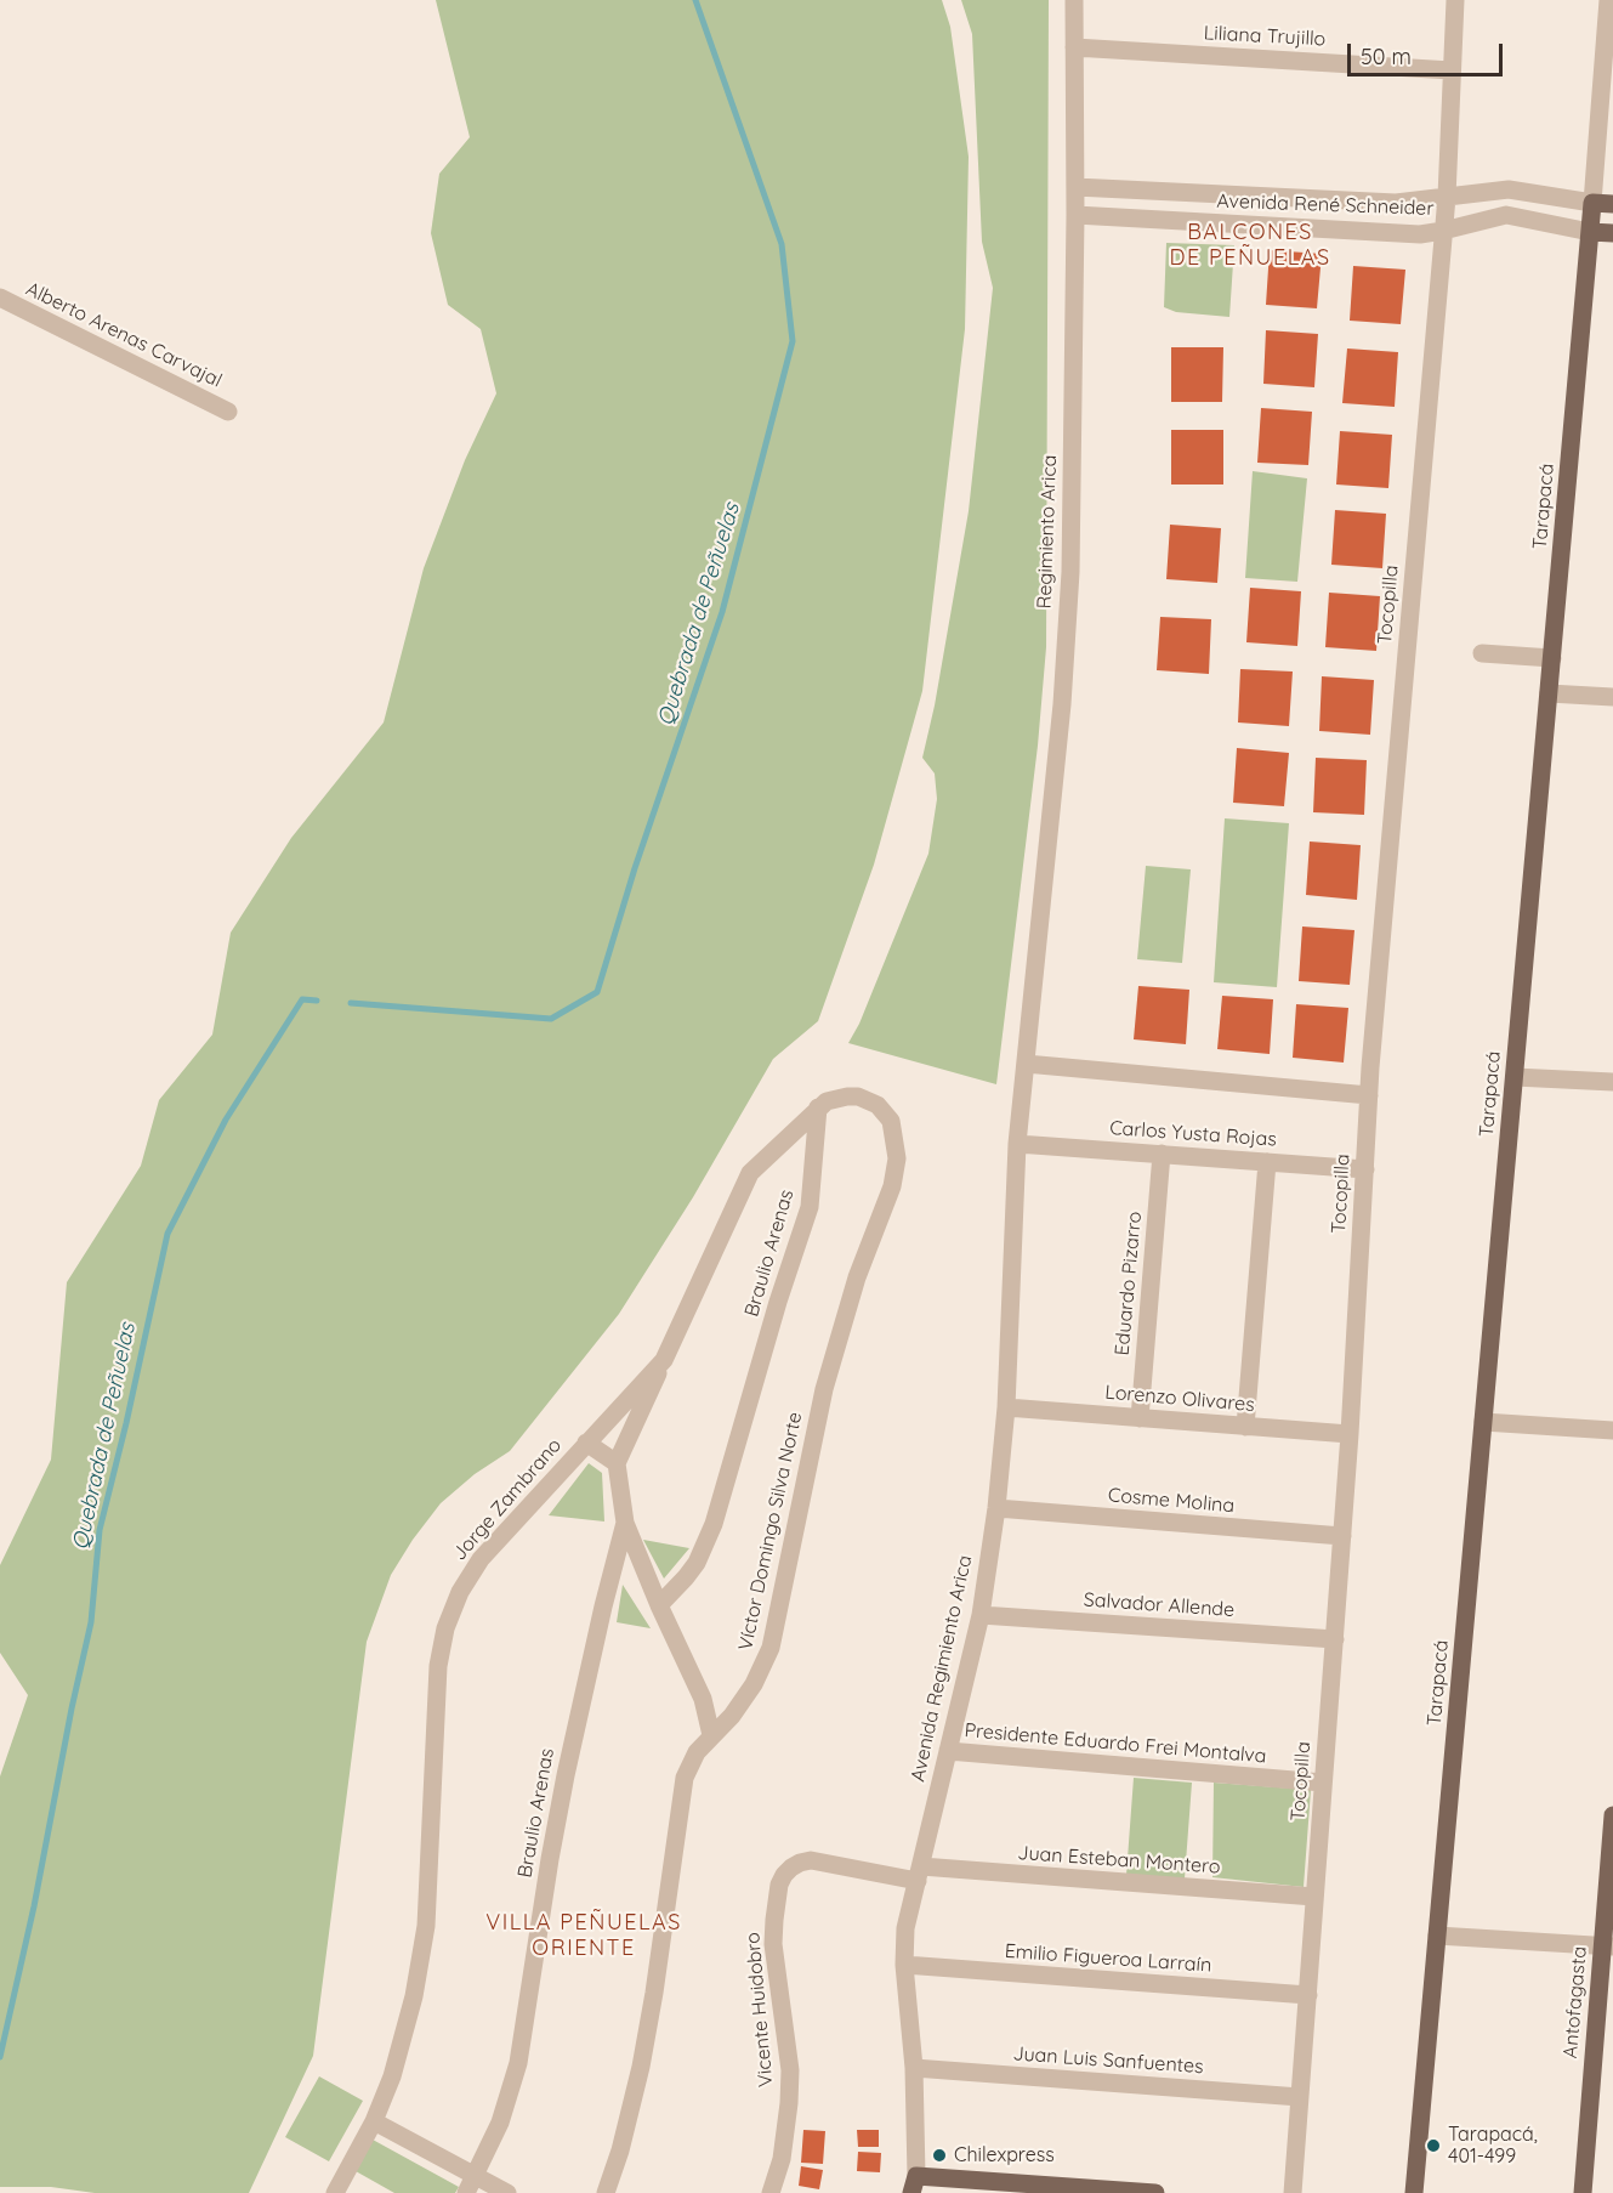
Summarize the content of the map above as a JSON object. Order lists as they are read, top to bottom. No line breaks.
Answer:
{"streets":{"main road":["Avenida René Schneider","Tarapacá","Antofagasta"],"street":["Liliana Trujillo","Alberto Arenas Carvajal","Regimiento Arica","Tocopilla","Carlos Yusta Rojas","Braulio Arenas","Eduardo Pizarro","Lorenzo Olivares","Jorge Zambrano","Cosme Molina","Víctor Domingo Silva Norte","Salvador Allende","Avenida Regimiento Arica","Presidente Eduardo Frei Montalva","Juan Esteban Montero","Emilio Figueroa Larraín","Vicente Huidobro","Juan Luis Sanfuentes"]},"crossings":[["Liliana Trujillo","Regimiento Arica"],["Liliana Trujillo","Tocopilla"],["Avenida René Schneider","Tarapacá"],["Avenida René Schneider","Regimiento Arica"],["Avenida René Schneider","Tocopilla"],["Regimiento Arica","Avenida Regimiento Arica"],["Tocopilla","Carlos Yusta Rojas"],["Tocopilla","Lorenzo Olivares"],["Tocopilla","Cosme Molina"],["Tocopilla","Salvador Allende"],["Tocopilla","Presidente Eduardo Frei Montalva"],["Tocopilla","Juan Esteban Montero"],["Tocopilla","Emilio Figueroa Larraín"],["Tocopilla","Juan Luis Sanfuentes"],["Carlos Yusta Rojas","Eduardo Pizarro"],["Carlos Yusta Rojas","Avenida Regimiento Arica"],["Braulio Arenas","Jorge Zambrano"],["Eduardo Pizarro","Lorenzo Olivares"],["Lorenzo Olivares","Avenida Regimiento Arica"],["Jorge Zambrano","Víctor Domingo Silva Norte"],["Cosme Molina","Avenida Regimiento Arica"],["Salvador Allende","Avenida Regimiento Arica"],["Avenida Regimiento Arica","Presidente Eduardo Frei Montalva"],["Avenida Regimiento Arica","Juan Esteban Montero"],["Avenida Regimiento Arica","Emilio Figueroa Larraín"],["Avenida Regimiento Arica","Vicente Huidobro"],["Avenida Regimiento Arica","Juan Luis Sanfuentes"],["Juan Esteban Montero","Vicente Huidobro"]],"districts":["BALCONES DE PEÑUELAS","VILLA PEÑUELAS ORIENTE"],"water":["Quebrada de Peñuelas"],"places":["Tarapacá, 401-499","Chilexpress"],"scale_bar":"50 m"}
